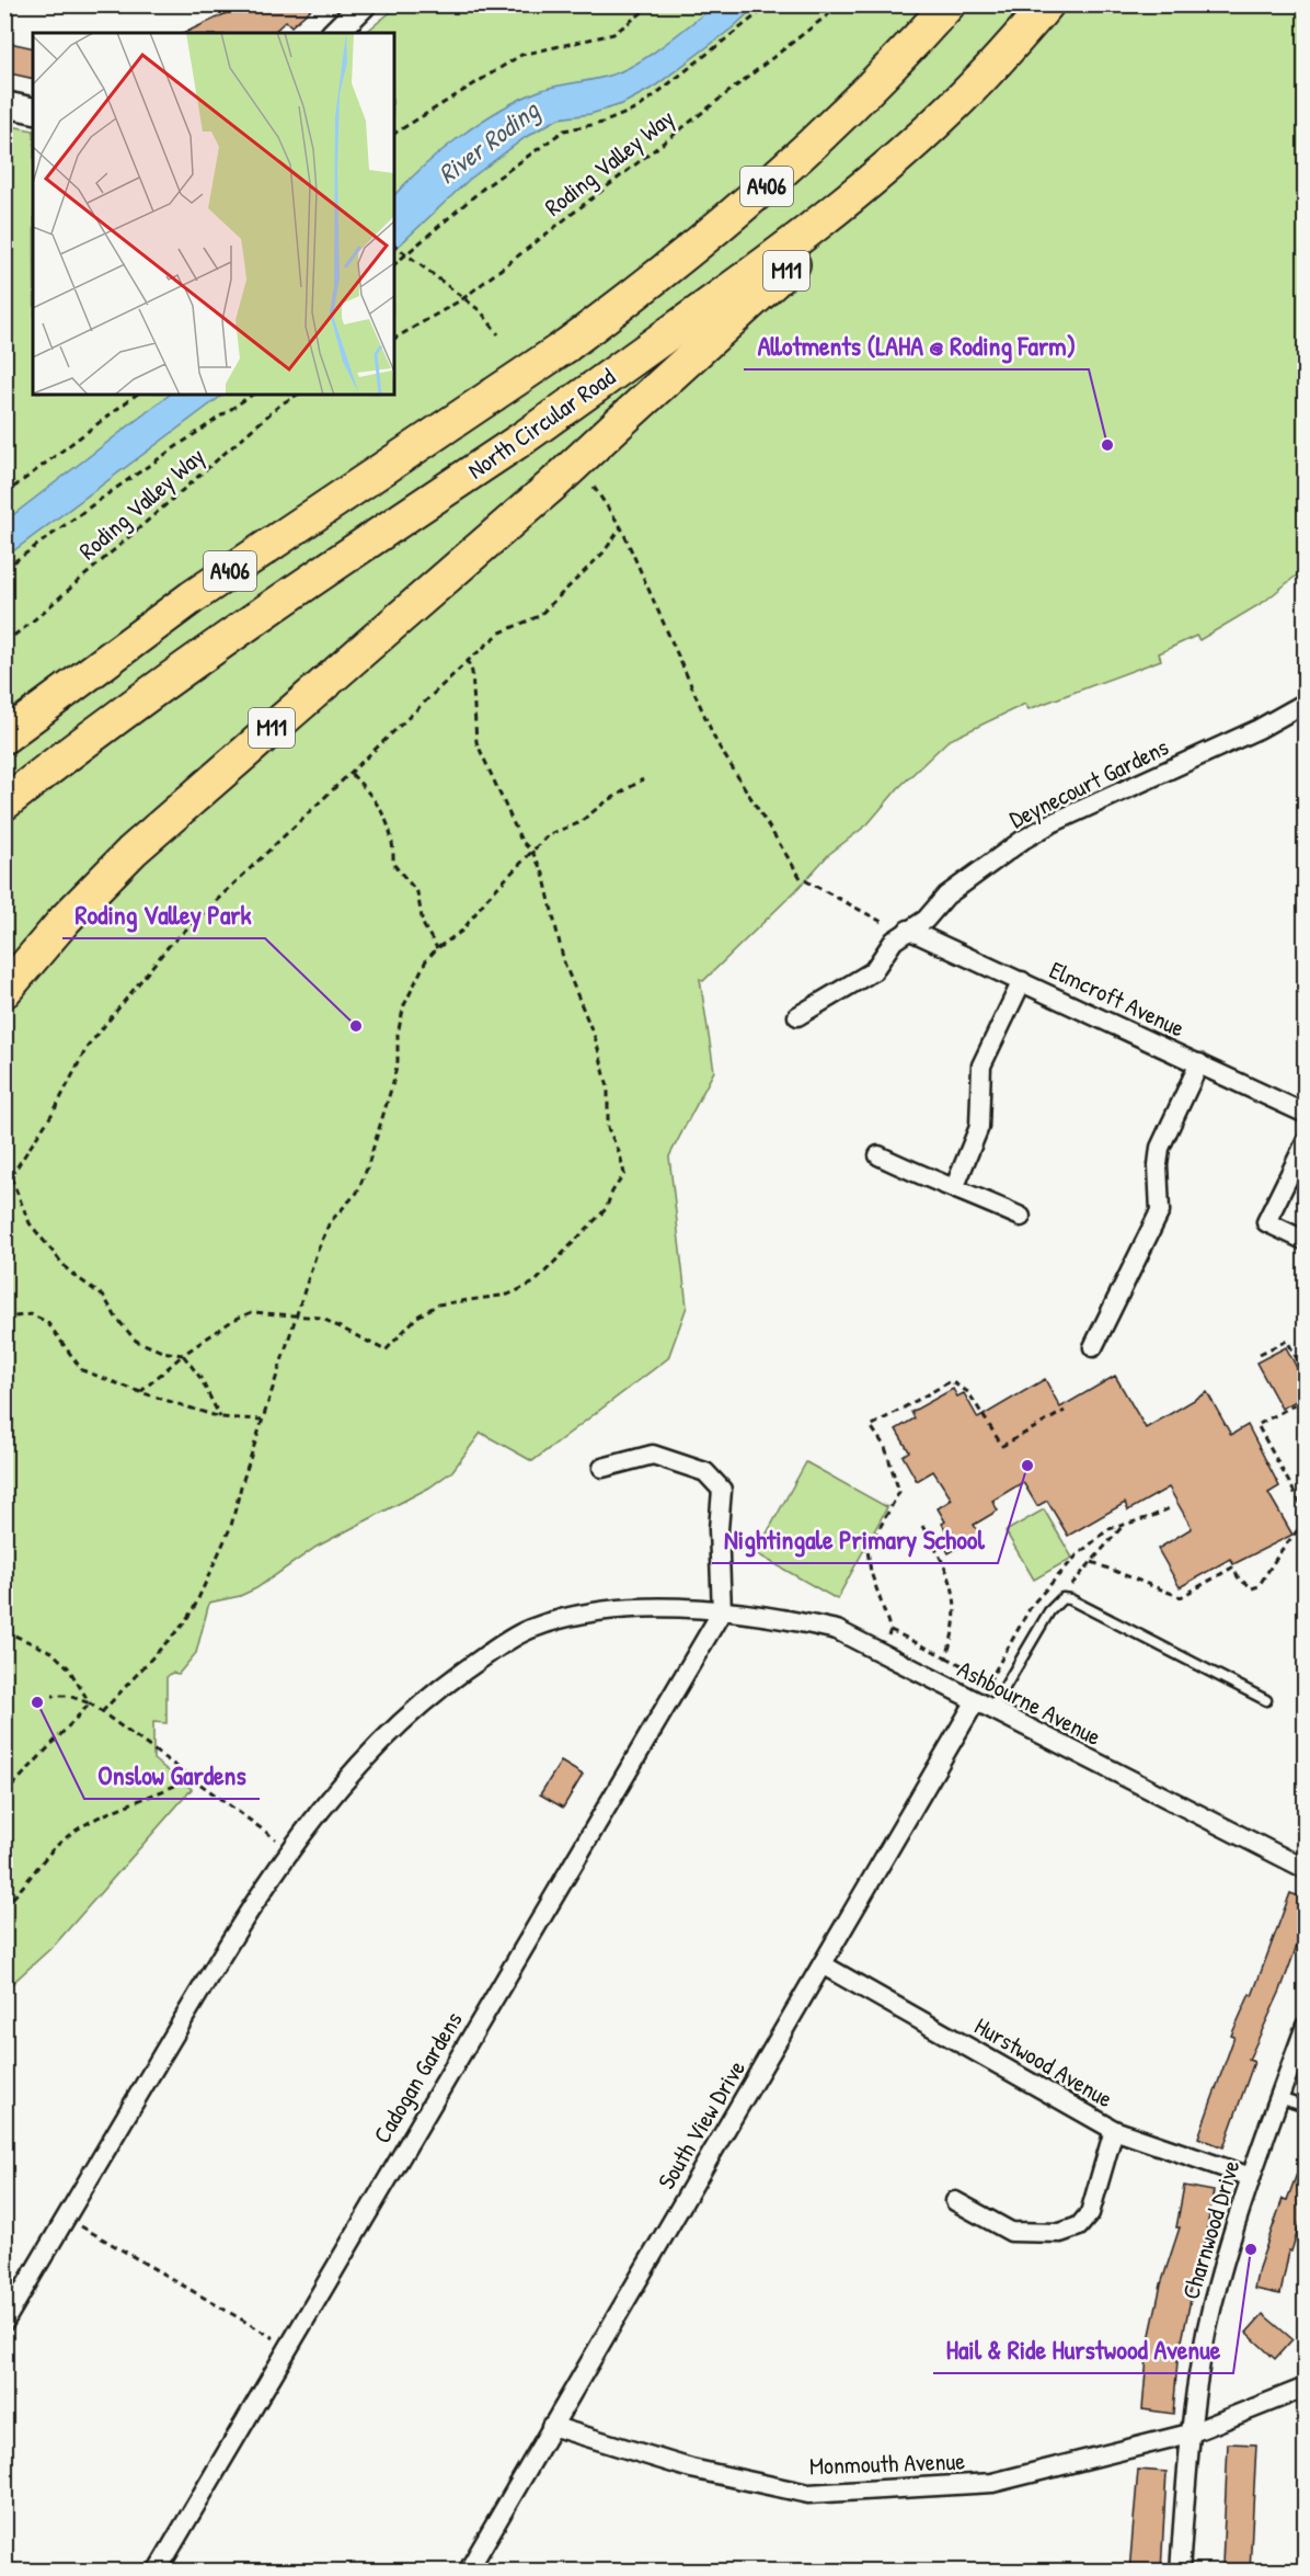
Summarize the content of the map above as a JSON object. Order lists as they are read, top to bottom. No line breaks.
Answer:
{"streets":{"highway":["A406","M11","North Circular Road"],"street":["Deynecourt Gardens","Elmcroft Avenue","Ashbourne Avenue","Hurstwood Avenue","Cadogan Gardens","South View Drive","Charnwood Drive","Monmouth Avenue"],"path":["Roding Valley Way"]},"crossings":[["M11","North Circular Road"],["Deynecourt Gardens","Elmcroft Avenue"],["Ashbourne Avenue","Cadogan Gardens"],["Ashbourne Avenue","South View Drive"],["Hurstwood Avenue","South View Drive"],["Hurstwood Avenue","Charnwood Drive"],["South View Drive","Monmouth Avenue"],["Charnwood Drive","Monmouth Avenue"]],"water":["River Roding"],"places":["Allotments (LAHA @ Roding Farm)","Roding Valley Park","Nightingale Primary School","Onslow Gardens","Hail & Ride Hurstwood Avenue"]}
